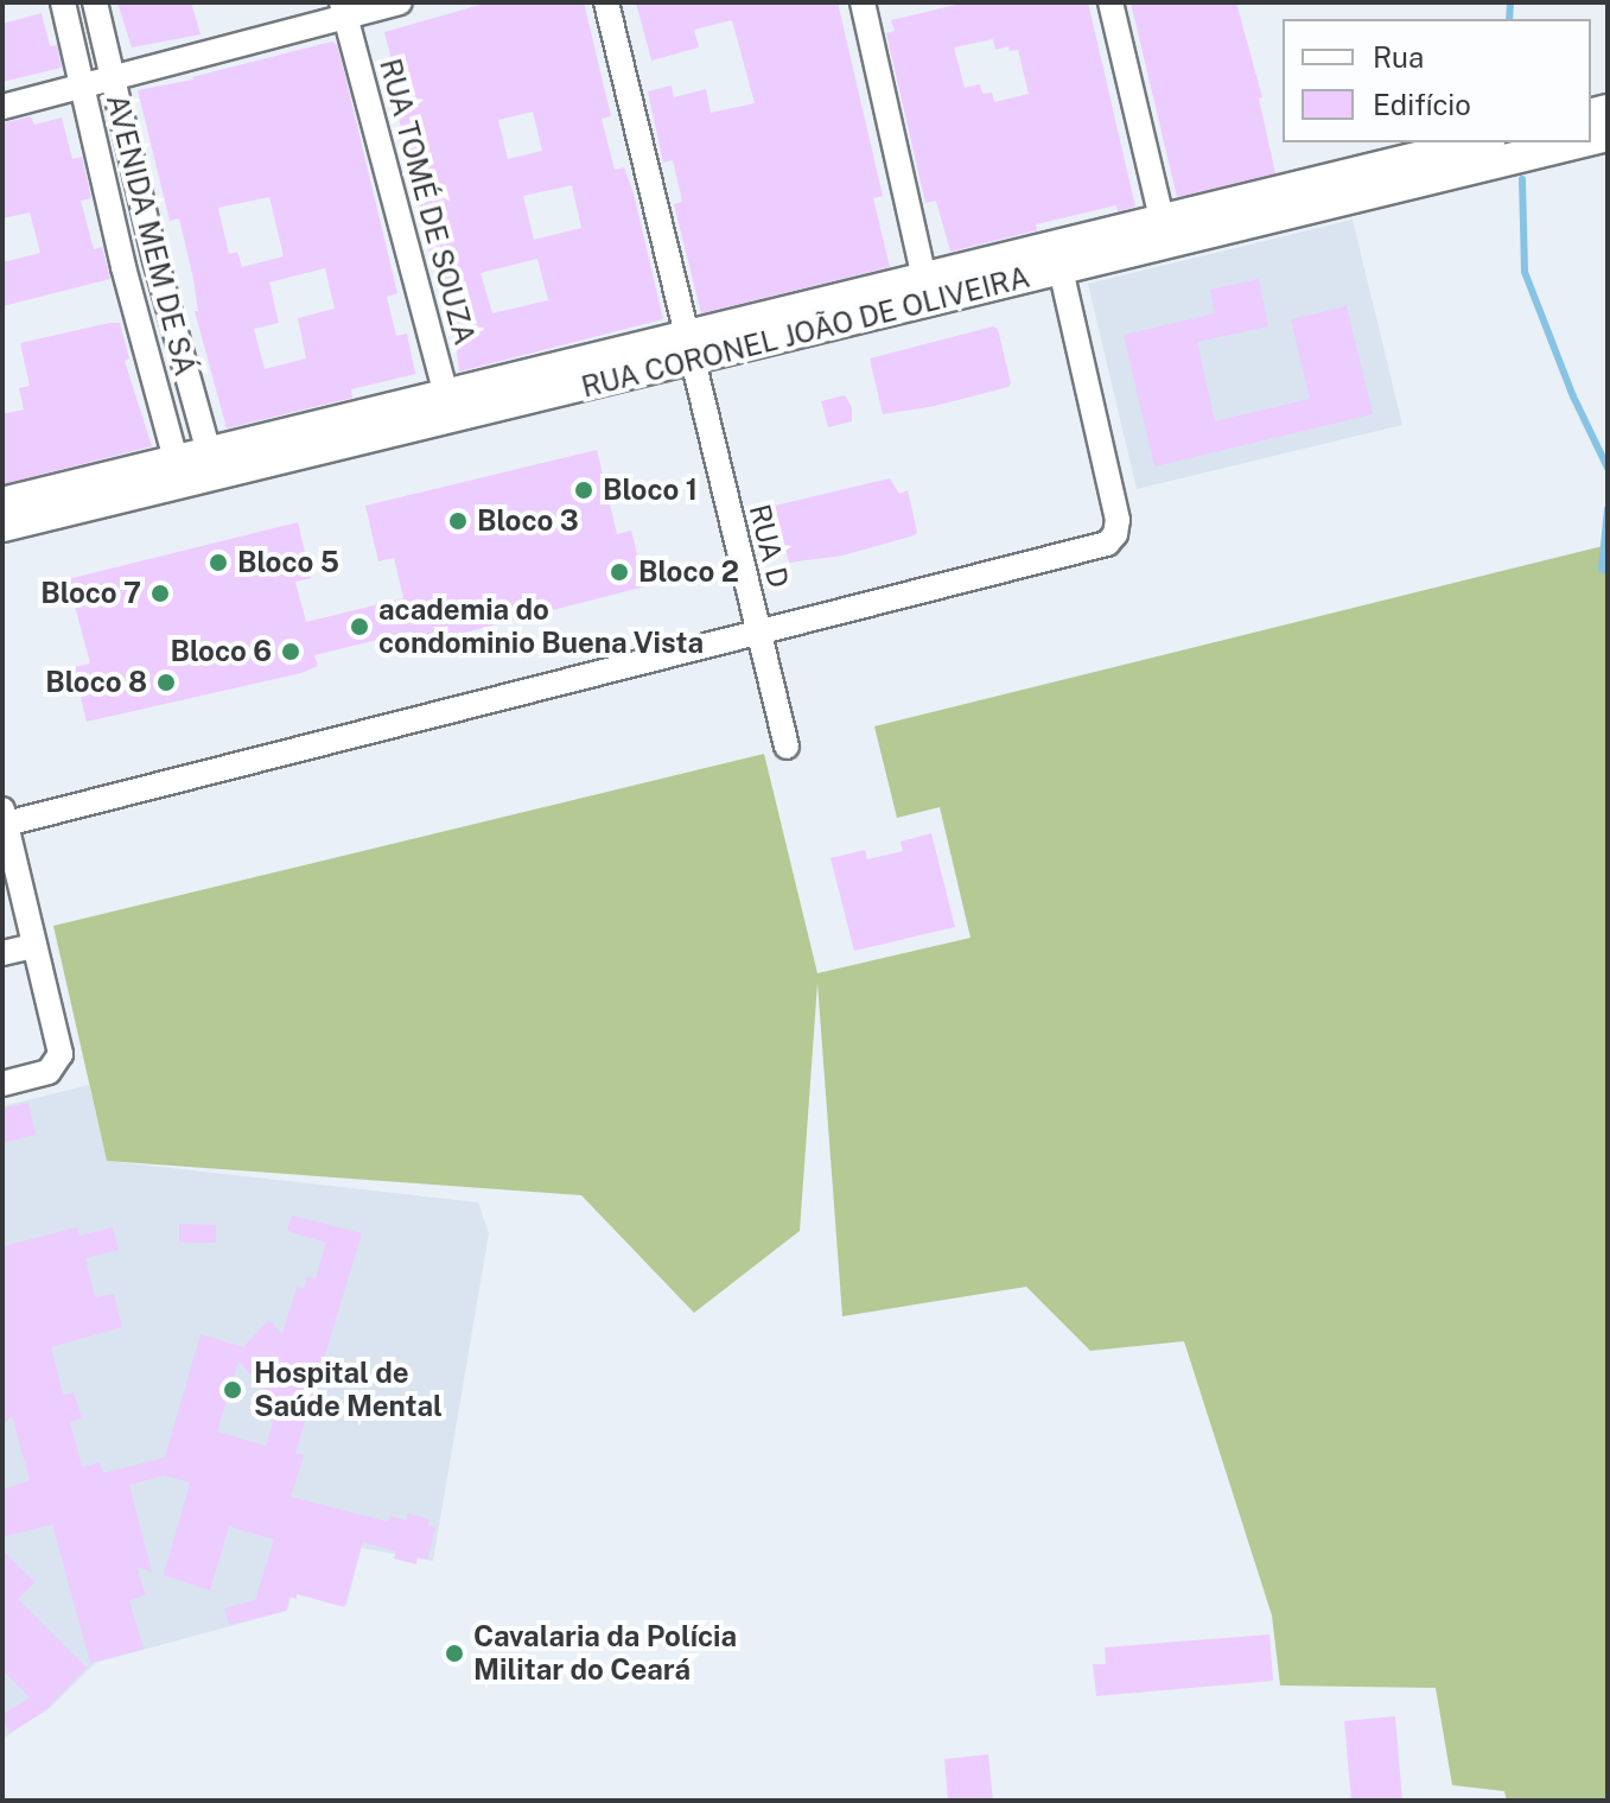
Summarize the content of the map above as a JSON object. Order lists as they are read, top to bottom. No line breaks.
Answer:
{"streets":{"street":["RUA TOMÉ DE SOUZA","AVENIDA MEM DE SÁ","RUA CORONEL JOÃO DE OLIVEIRA","RUA D"]},"crossings":[["RUA TOMÉ DE SOUZA","RUA CORONEL JOÃO DE OLIVEIRA"],["AVENIDA MEM DE SÁ","RUA CORONEL JOÃO DE OLIVEIRA"],["RUA CORONEL JOÃO DE OLIVEIRA","RUA D"]],"places":["Bloco 1","Bloco 3","Bloco 5","Bloco 2","Bloco 7","academia do condominio Buena Vista","Bloco 6","Bloco 8","Hospital de Saúde Mental","Cavalaria da Polícia Militar do Ceará"],"legend":["Rua","Edifício"]}
